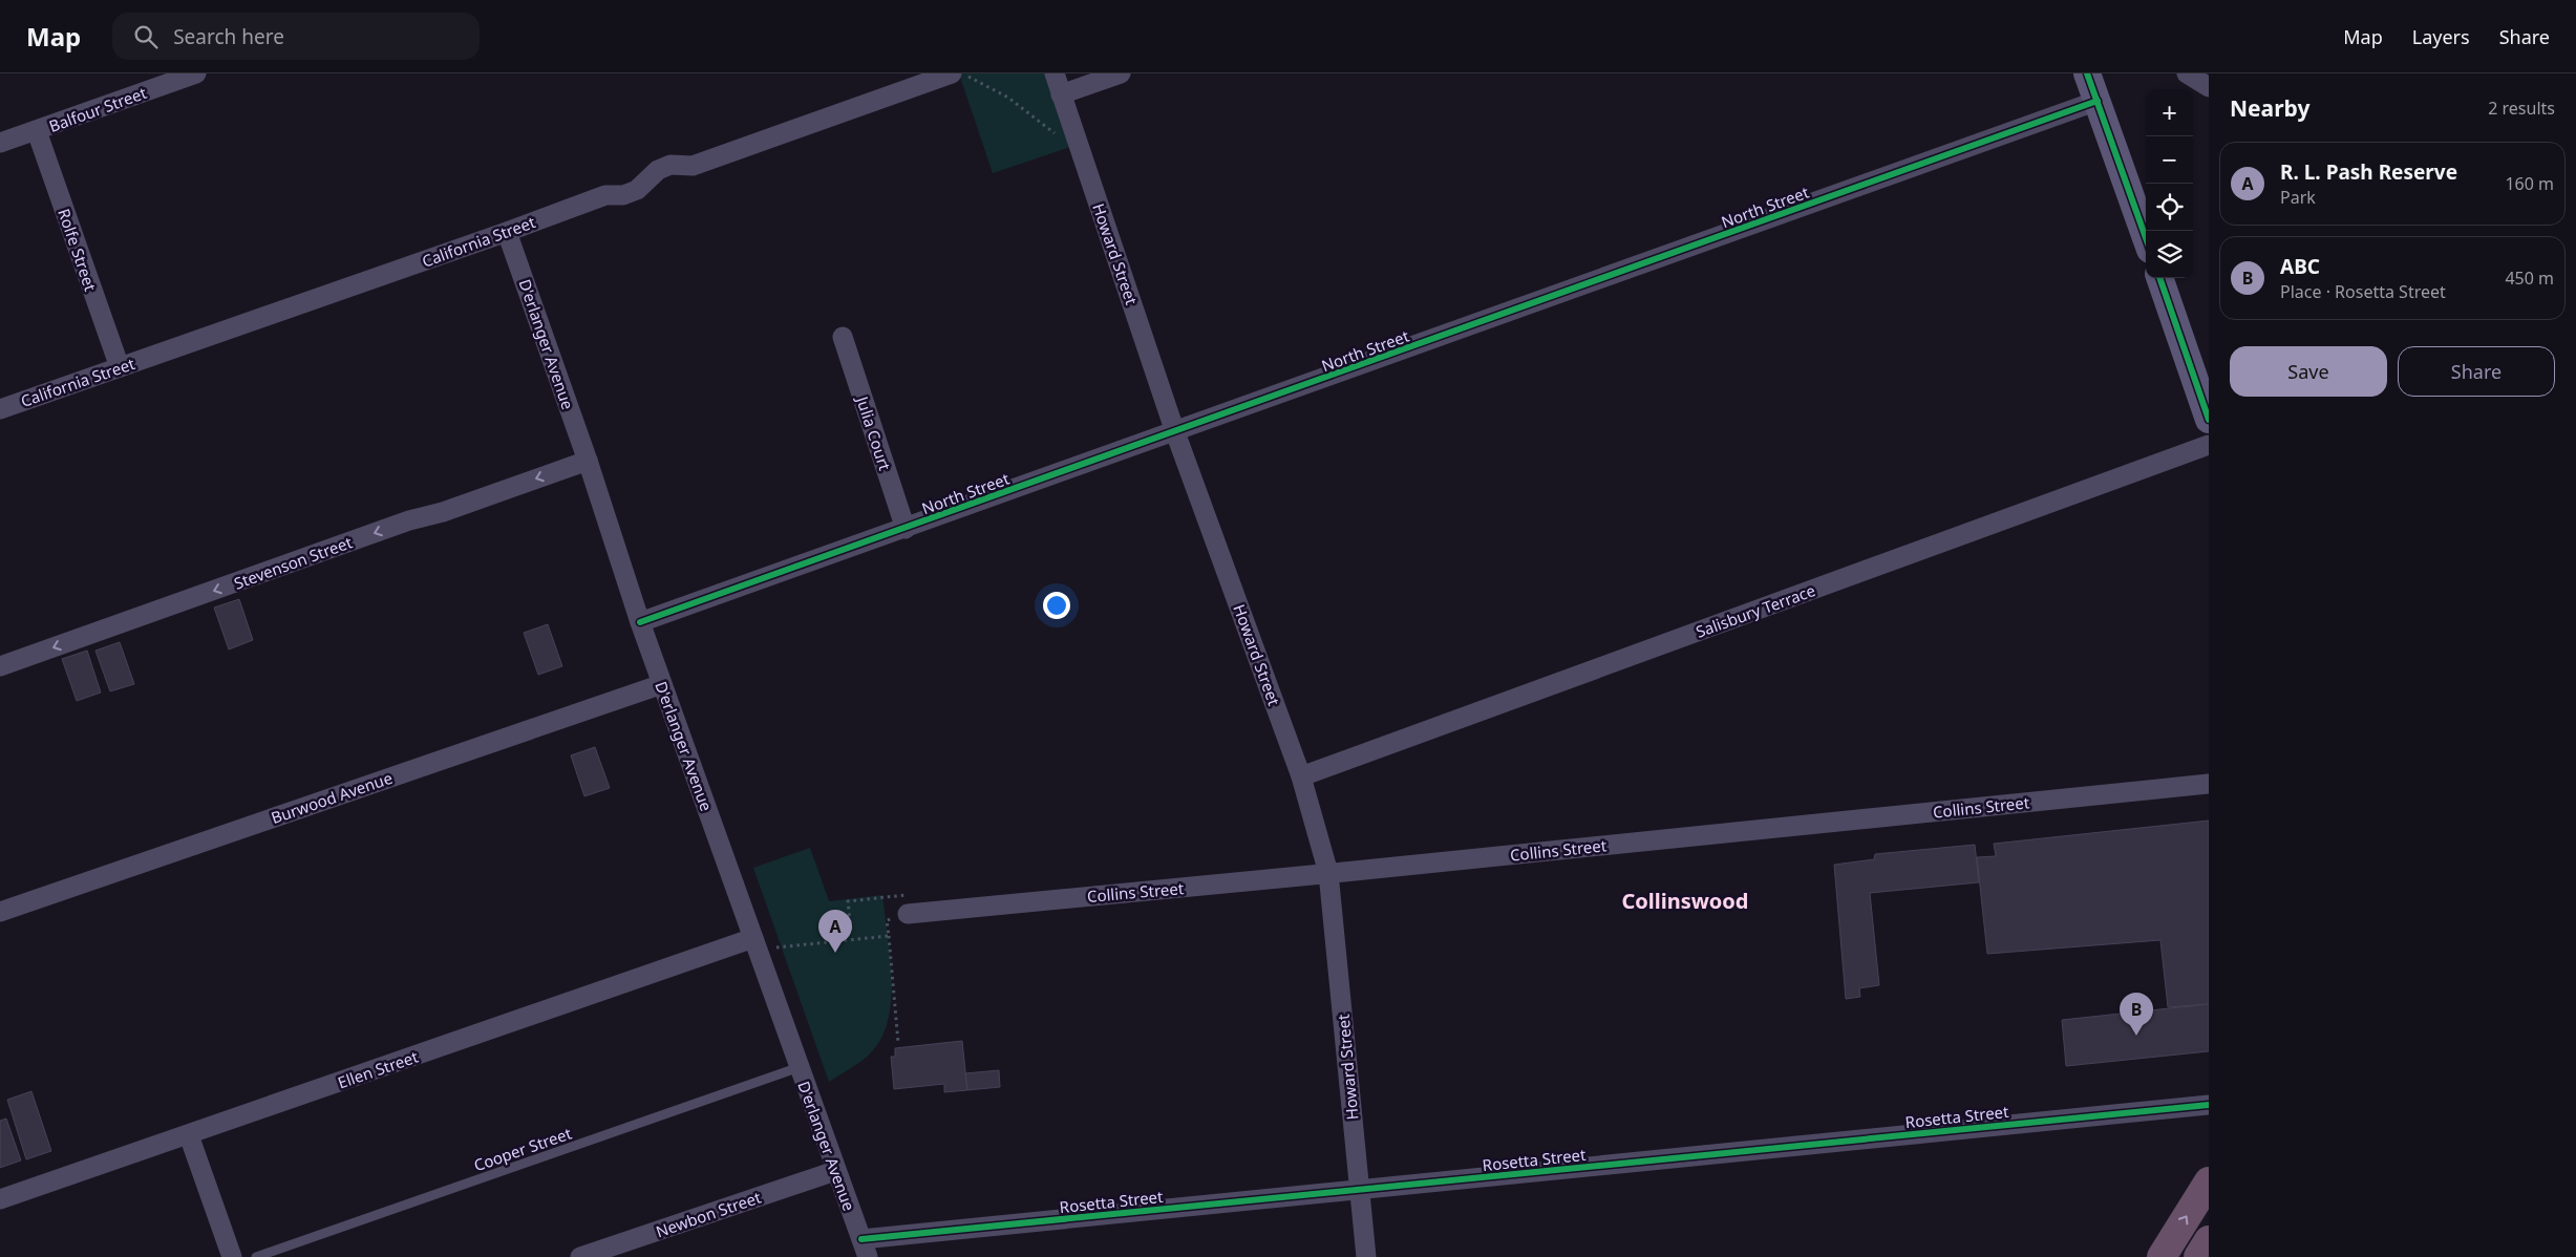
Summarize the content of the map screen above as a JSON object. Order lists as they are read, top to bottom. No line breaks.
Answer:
{"streets":{"street":["Balfour Street","North Street","California Street","Rolfe Street","Howard Street","D'erlanger Avenue","Julia Court","Stevenson Street","Salisbury Terrace","Burwood Avenue","Collins Street","Ellen Street","Rosetta Street","Newbon Street"],"lane":["Cooper Street"]},"crossings":[["Balfour Street","Rolfe Street"],["North Street","Howard Street"],["North Street","D'erlanger Avenue"],["North Street","Julia Court"],["California Street","Rolfe Street"],["California Street","D'erlanger Avenue"],["Howard Street","Salisbury Terrace"],["Howard Street","Collins Street"],["Howard Street","Rosetta Street"],["D'erlanger Avenue","Stevenson Street"],["D'erlanger Avenue","Burwood Avenue"],["D'erlanger Avenue","Ellen Street"],["D'erlanger Avenue","Rosetta Street"],["D'erlanger Avenue","Cooper Street"],["D'erlanger Avenue","Newbon Street"]],"one_way":["Stevenson Street"],"districts":["Collinswood"],"page":{"header":"Map","search":"Search here","nav":["Map","Layers","Share"],"heading":["Nearby","2 results"],"map_buttons":["+","−"],"list":[{"mark":"A","name":"R. L. Pash Reserve","note":"Park","value":"160 m"},{"mark":"B","name":"ABC","note":"Place · Rosetta Street","value":"450 m"}],"buttons":["Save","Share"],"pins":["A","B"]}}
